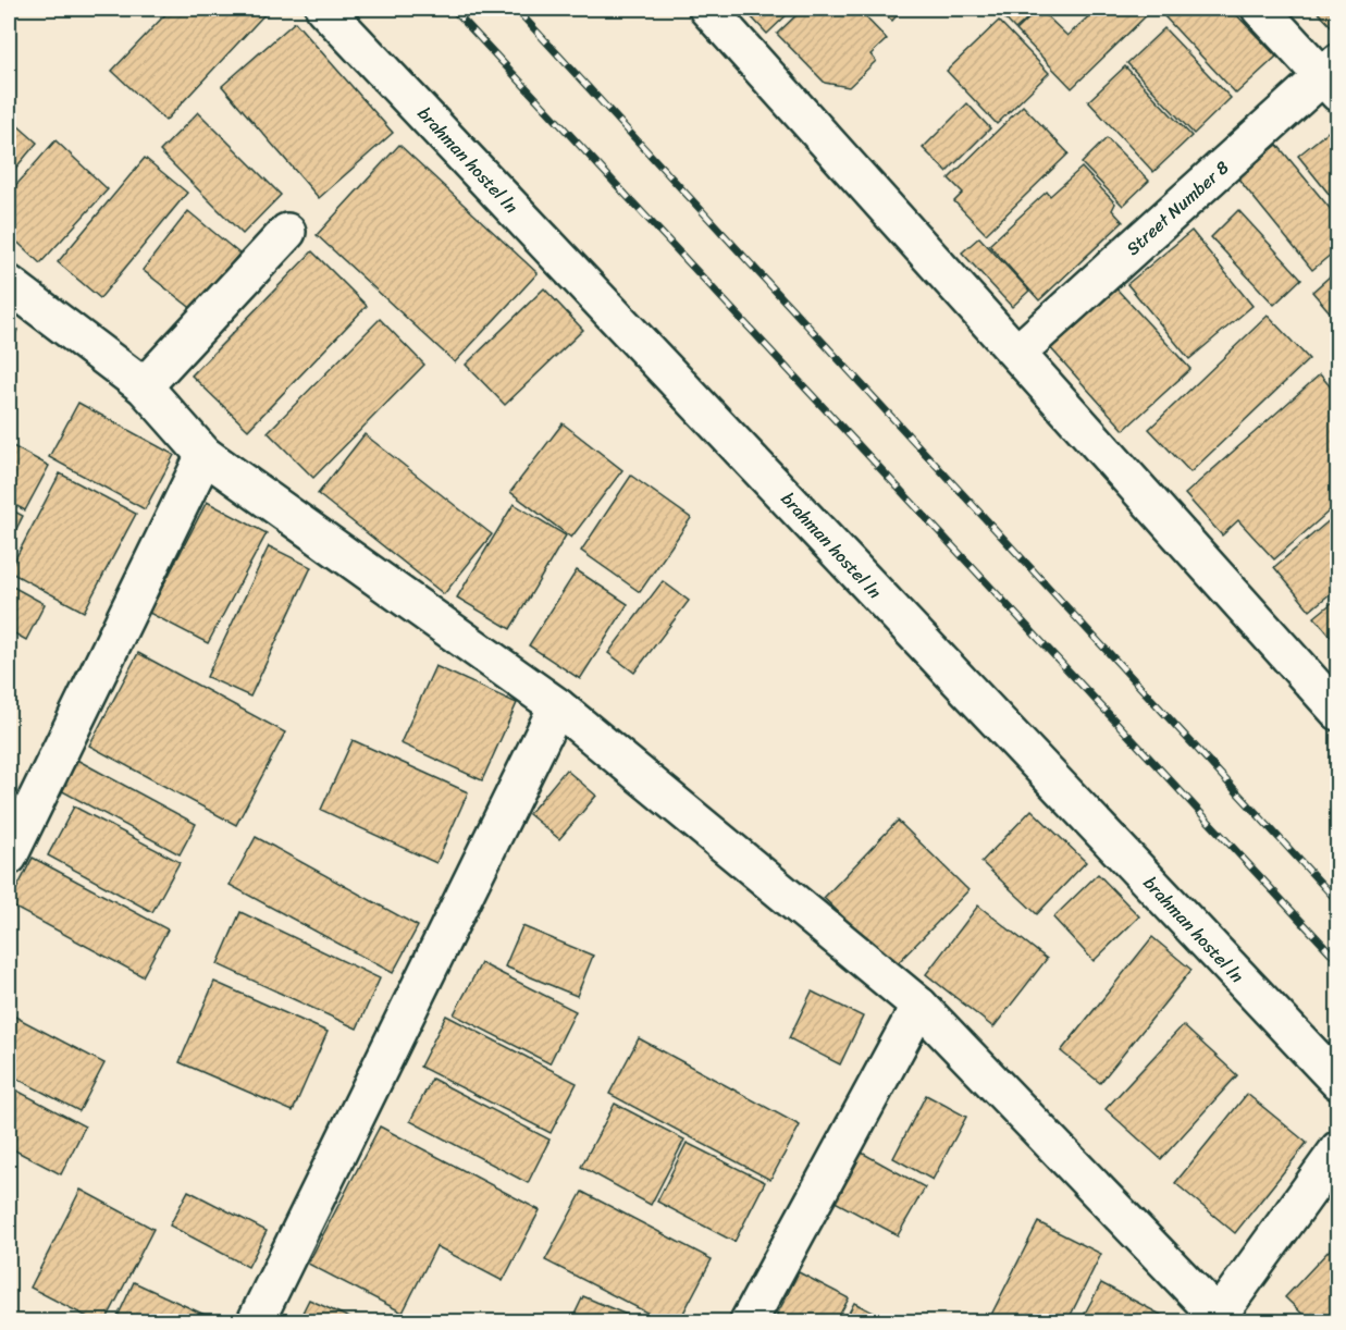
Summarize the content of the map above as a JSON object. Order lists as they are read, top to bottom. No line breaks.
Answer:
{"streets":{"street":["brahman hostel ln","Street Number 8"]}}
